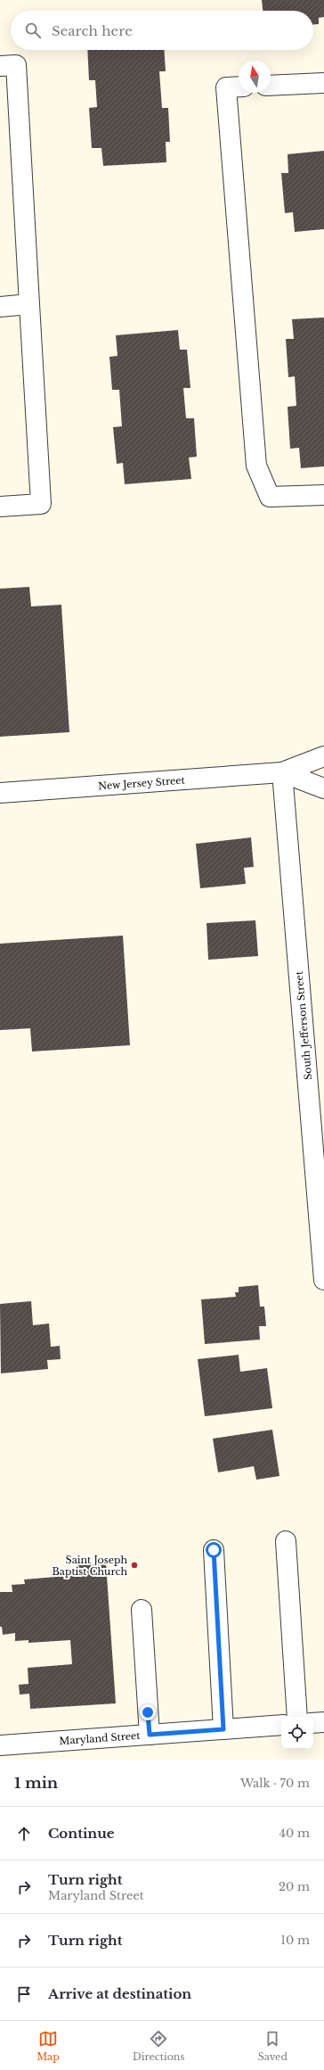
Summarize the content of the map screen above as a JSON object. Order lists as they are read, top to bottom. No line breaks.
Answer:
{"streets":{"street":["New Jersey Street","South Jefferson Street","Maryland Street"]},"crossings":[["New Jersey Street","South Jefferson Street"]],"places":["Saint Joseph Baptist Church"],"north":"top","page":{"search":"Search here","heading":["1 min","Walk · 70 m"],"list":[["Continue","40 m"],["Turn right","Maryland Street","20 m"],["Turn right","10 m"],"Arrive at destination"],"nav":["Map","Directions","Saved"]}}
